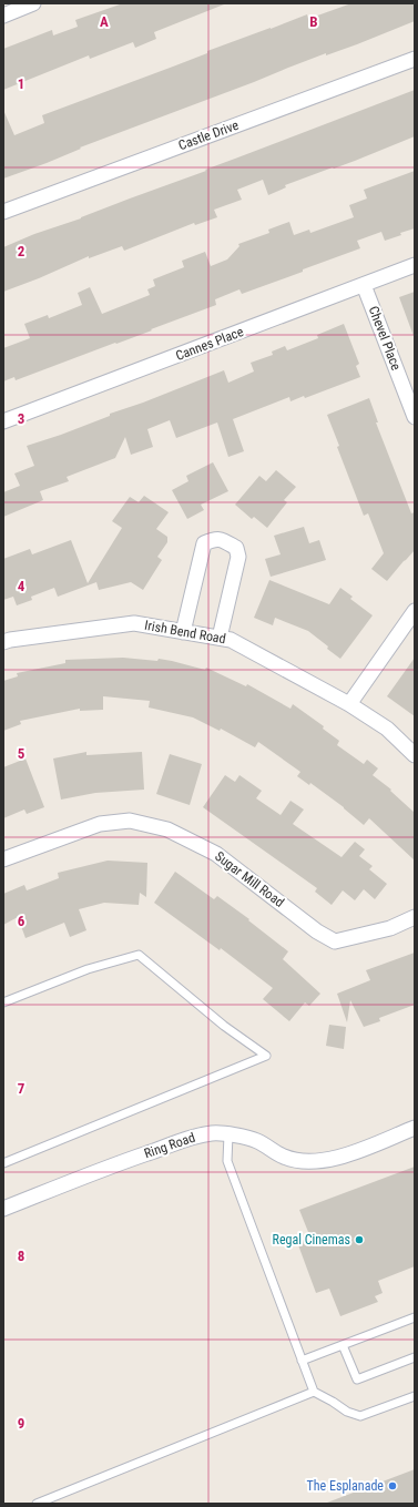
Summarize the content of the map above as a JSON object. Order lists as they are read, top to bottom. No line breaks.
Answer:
{"streets":{"street":["Castle Drive","Chevel Place","Cannes Place","Irish Bend Road","Sugar Mill Road","Ring Road"]},"crossings":[["Chevel Place","Cannes Place"]],"places":["Regal Cinemas","The Esplanade"],"grid":{"columns":["A","B"],"rows":["1","2","3","4","5","6","7","8","9"]}}
